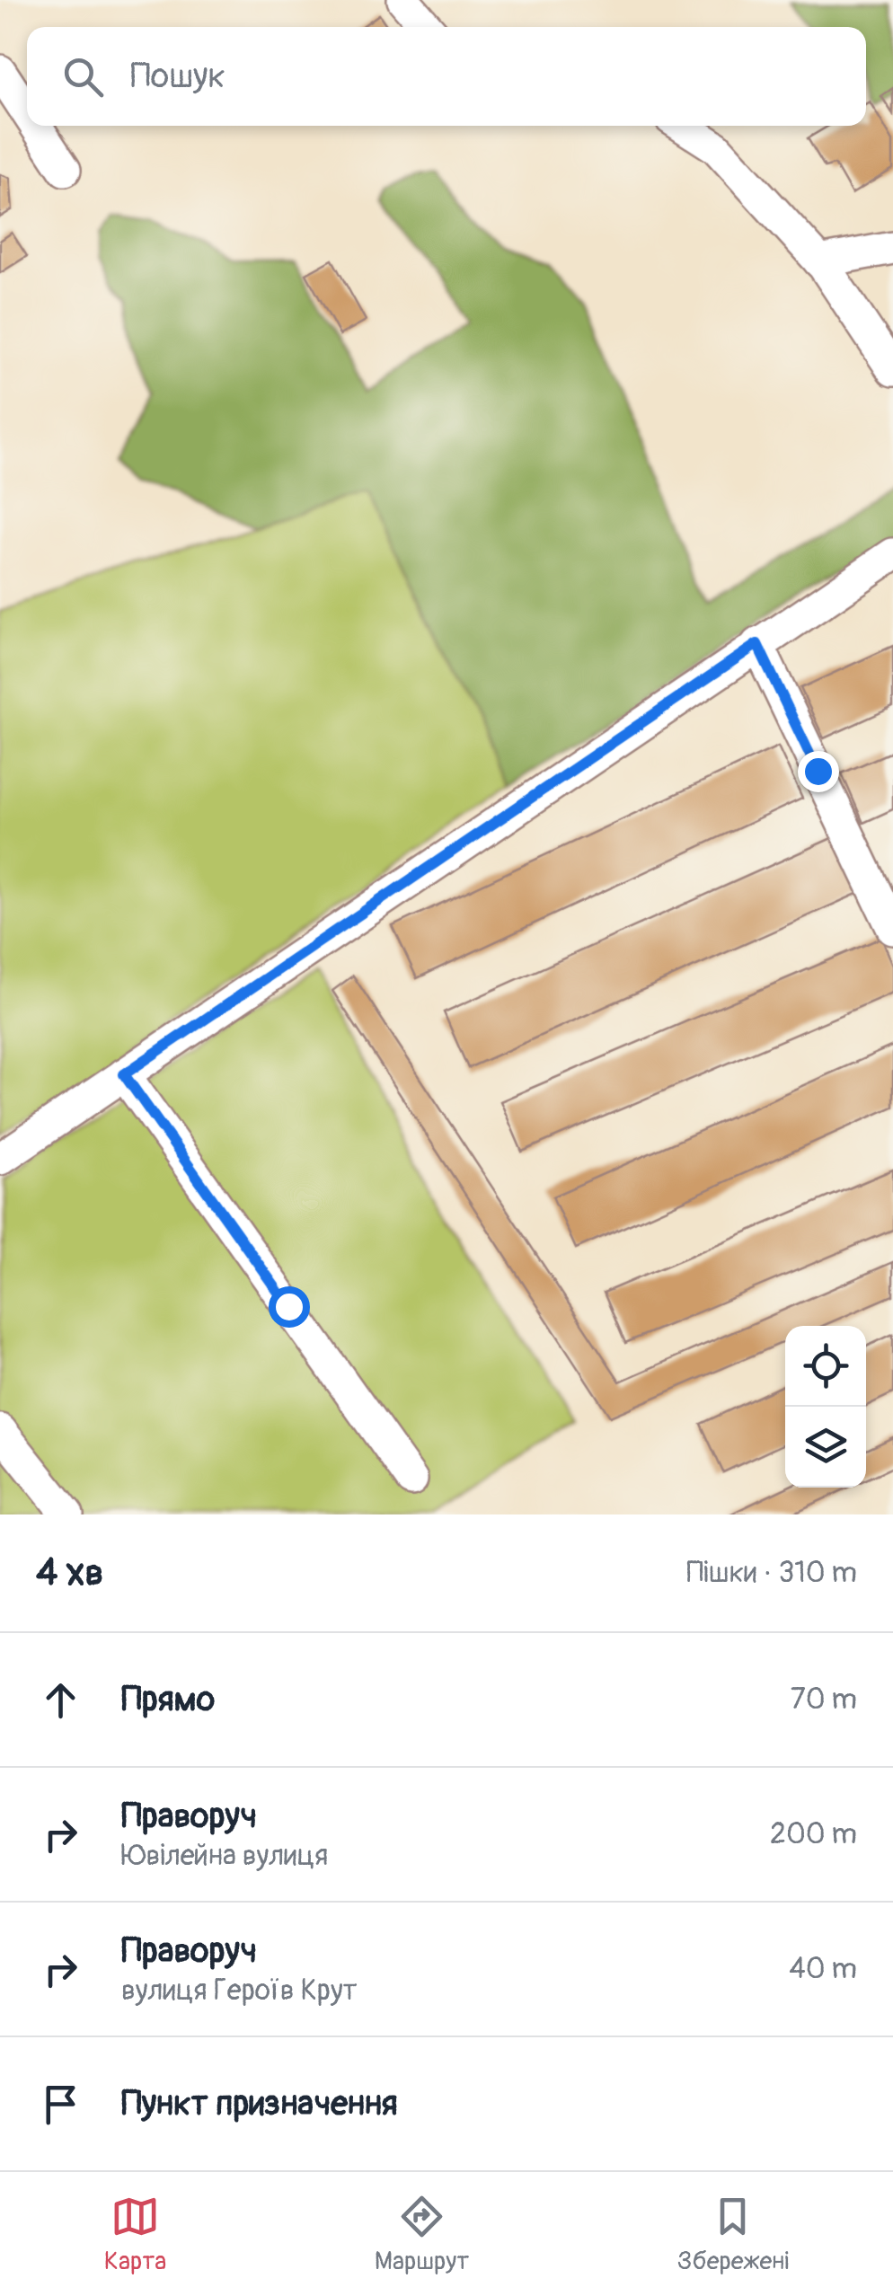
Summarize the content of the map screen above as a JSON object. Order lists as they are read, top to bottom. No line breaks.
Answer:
{"page":{"search":"Пошук","heading":["4 хв","Пішки · 310 m"],"list":[["Прямо","70 m"],["Праворуч","Ювілейна вулиця","200 m"],["Праворуч","вулиця Героїв Крут","40 m"],"Пункт призначення"],"nav":["Карта","Маршрут","Збережені"]}}
